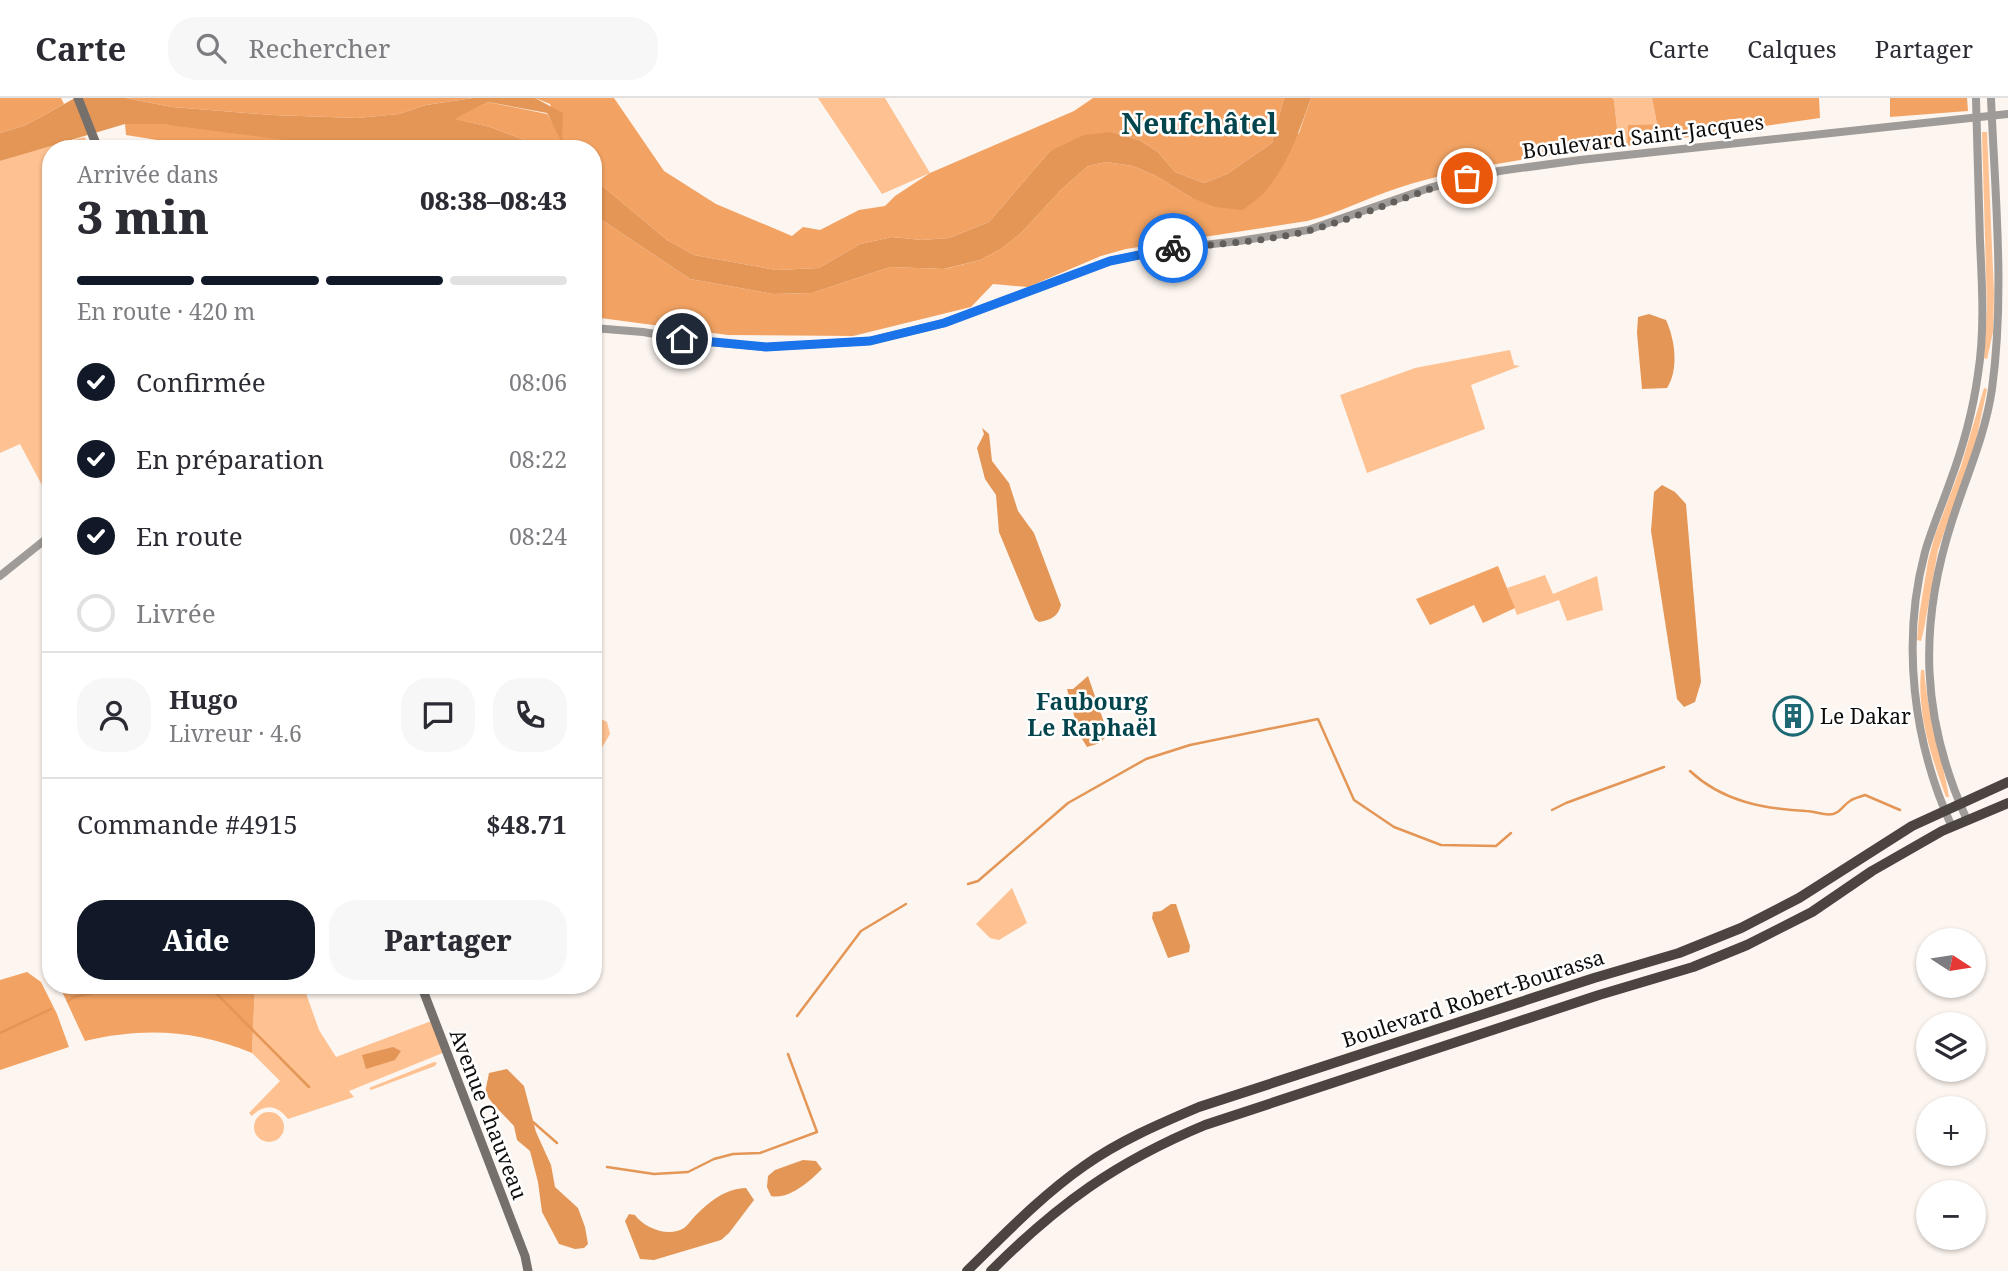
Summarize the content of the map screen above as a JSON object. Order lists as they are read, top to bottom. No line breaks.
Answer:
{"streets":{"highway":["Boulevard Robert-Bourassa"],"main road":["Avenue Chauveau"],"street":["Boulevard Saint-Jacques"]},"districts":["Neufchâtel","Faubourg Le Raphaël"],"places":{"building":["Le Dakar"]},"north":"right","page":{"header":"Carte","search":"Rechercher","nav":["Carte","Calques","Partager"],"heading":["3 min","Arrivée dans","08:38–08:43"],"panel":["Hugo","Livreur · 4.6","Commande #4915","$48.71"],"bar":"En route · 420 m","list":[["Confirmée","08:06"],["En préparation","08:22"],["En route","08:24"],"Livrée"],"buttons":["Aide","Partager"],"map_buttons":["+","−"]}}
